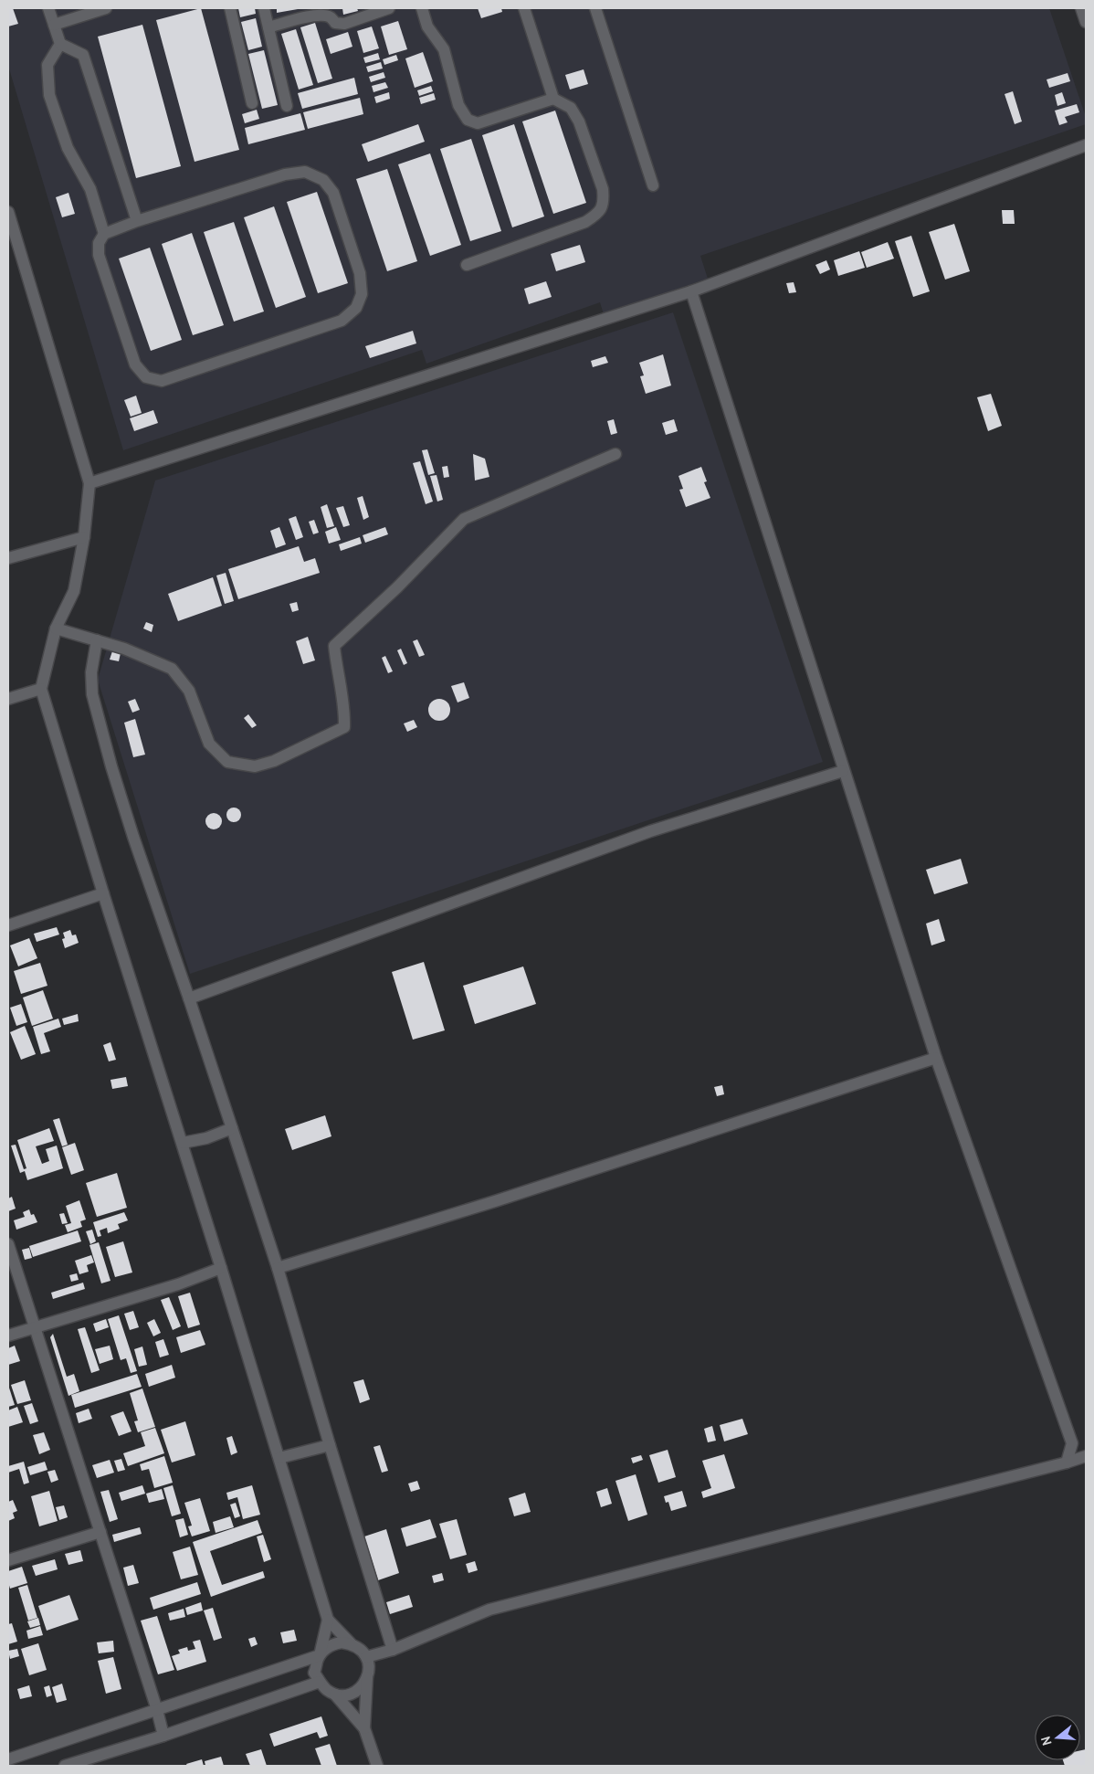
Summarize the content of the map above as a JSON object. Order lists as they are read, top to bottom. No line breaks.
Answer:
{"north":"left"}
